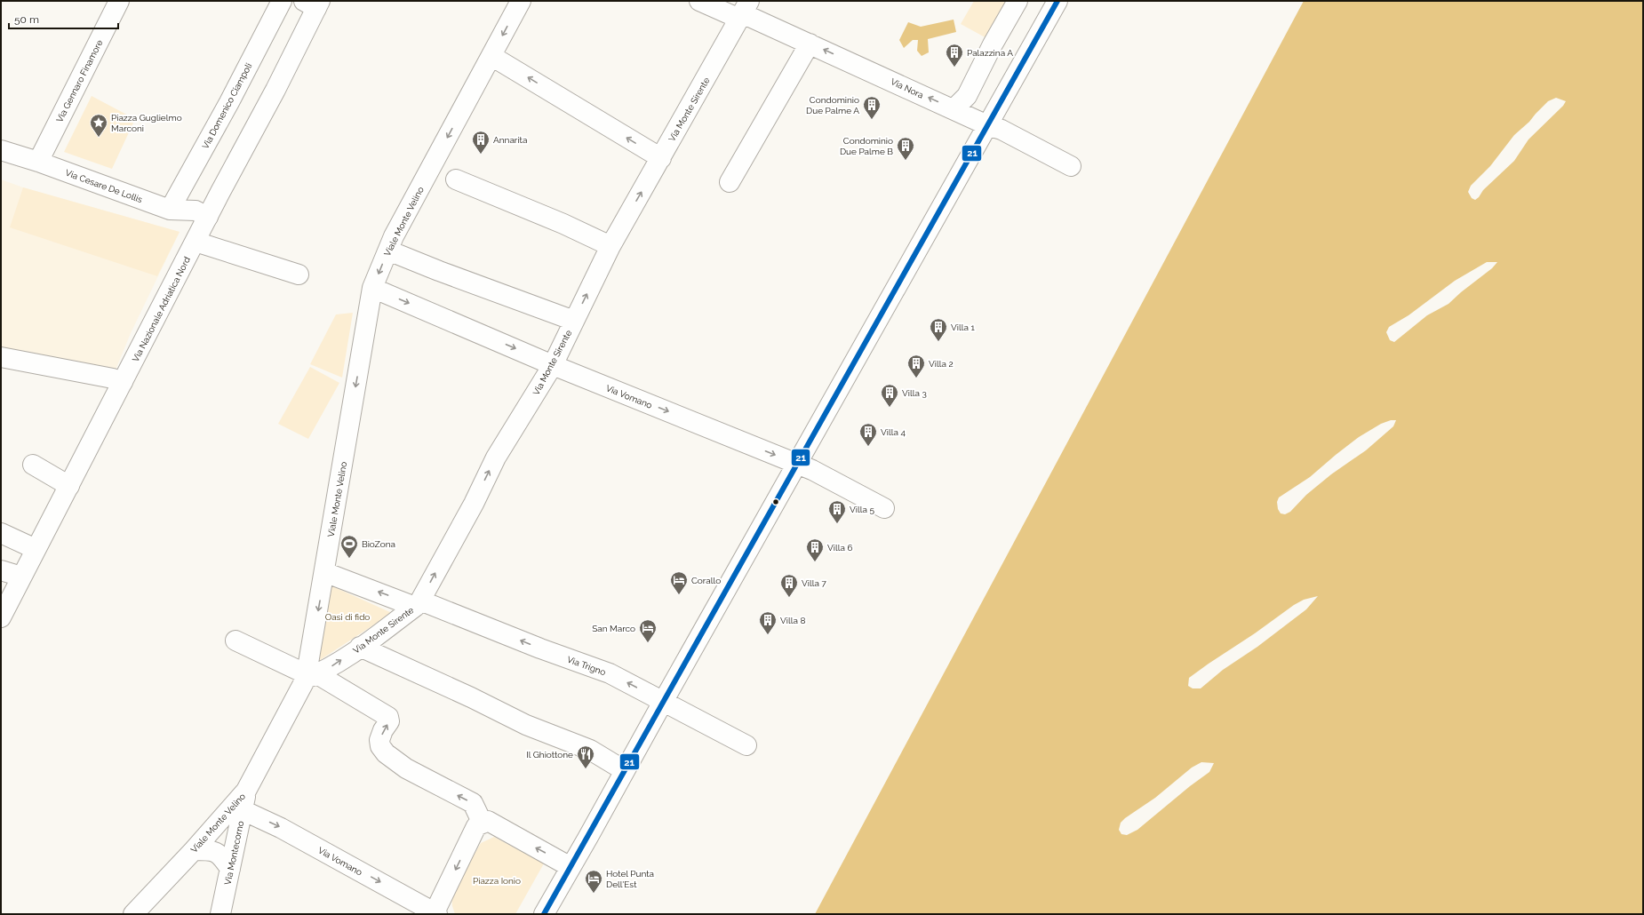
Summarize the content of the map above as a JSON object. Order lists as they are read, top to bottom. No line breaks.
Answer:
{"streets":{"street":["Via Gennaro Finamore","Via Nora","Via Domenico Ciampoli","Via Monte Sirente","Via Cesare De Lollis","Viale Monte Velino","Via Nazionale Adriatica Nord","Via Vomano","Via Trigno","Via Montecorno"]},"crossings":[["Via Gennaro Finamore","Via Cesare De Lollis"],["Via Nora","Via Monte Sirente"],["Via Domenico Ciampoli","Via Cesare De Lollis"],["Via Monte Sirente","Viale Monte Velino"],["Via Monte Sirente","Via Vomano"],["Via Monte Sirente","Via Trigno"],["Via Cesare De Lollis","Via Nazionale Adriatica Nord"],["Viale Monte Velino","Via Vomano"],["Viale Monte Velino","Via Trigno"],["Viale Monte Velino","Via Montecorno"],["Via Vomano","Via Montecorno"]],"one_way":["Via Nora","Via Monte Sirente","Viale Monte Velino"],"parks":["Oasi di fido","Piazza Ionio"],"places":{"building":["Palazzina A","Condominio Due Palme A","Annarita","Condominio Due Palme B","Villa 1","Villa 2","Villa 3","Villa 4","Villa 5","Villa 6","Villa 7","Villa 8"],"place":["Piazza Guglielmo Marconi"],"sports":["BioZona"],"hotel":["Corallo","San Marco","Hotel Punta Dell'Est"],"restaurant":["Il Ghiottone"]},"lines":["transit line 21"],"scale_bar":"50 m"}
